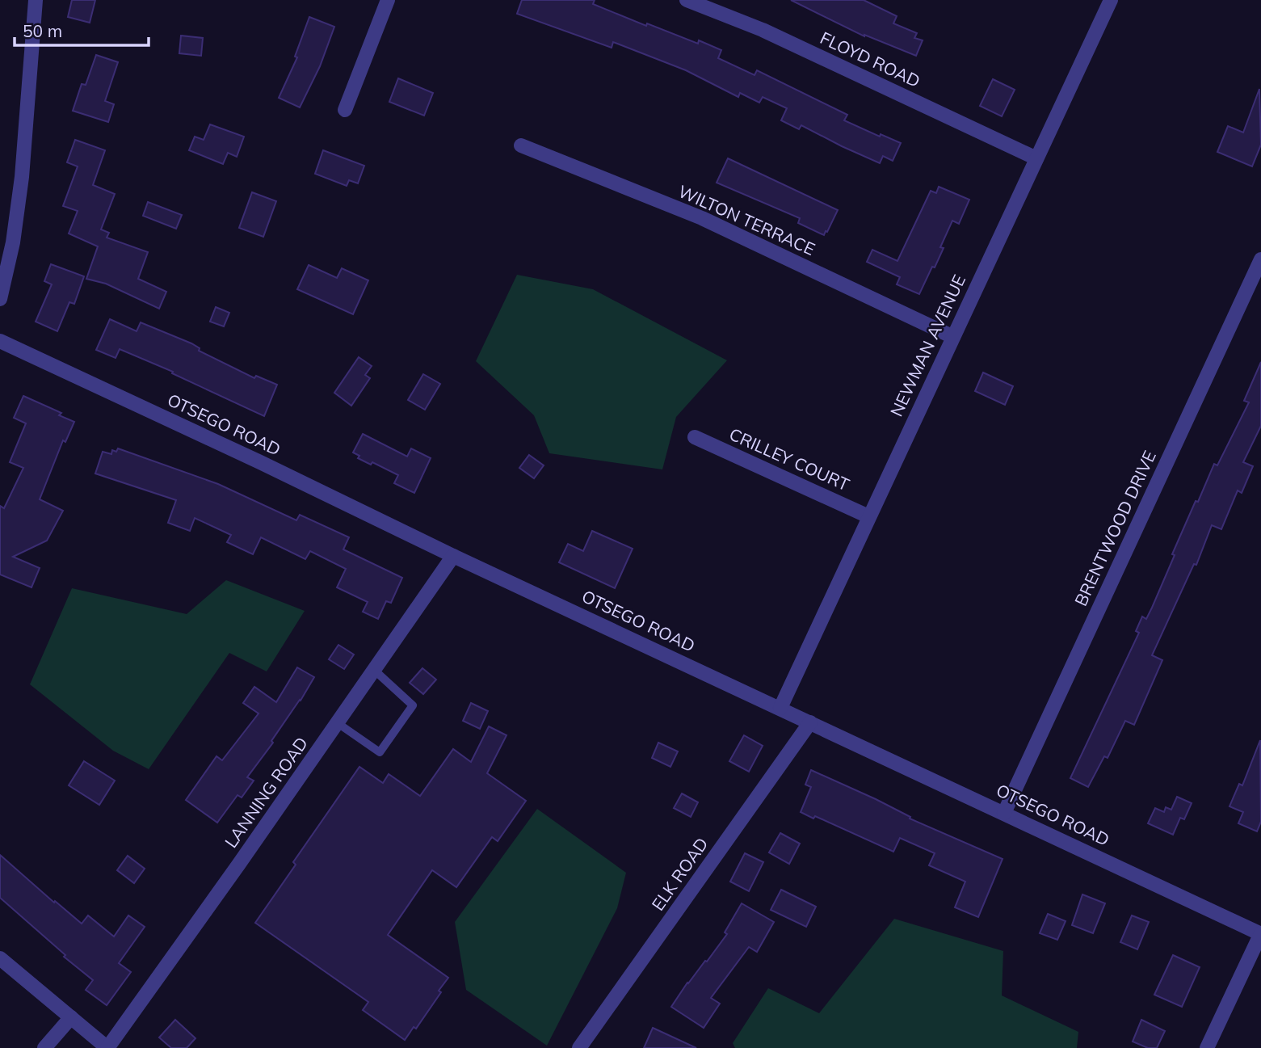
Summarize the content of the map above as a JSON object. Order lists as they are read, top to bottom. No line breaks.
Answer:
{"streets":{"street":["FLOYD ROAD","WILTON TERRACE","NEWMAN AVENUE","OTSEGO ROAD","CRILLEY COURT","BRENTWOOD DRIVE","LANNING ROAD","ELK ROAD"]},"crossings":[["FLOYD ROAD","NEWMAN AVENUE"],["WILTON TERRACE","NEWMAN AVENUE"],["NEWMAN AVENUE","OTSEGO ROAD"],["NEWMAN AVENUE","CRILLEY COURT"],["OTSEGO ROAD","BRENTWOOD DRIVE"],["OTSEGO ROAD","LANNING ROAD"],["OTSEGO ROAD","ELK ROAD"]],"scale_bar":"50 m"}
